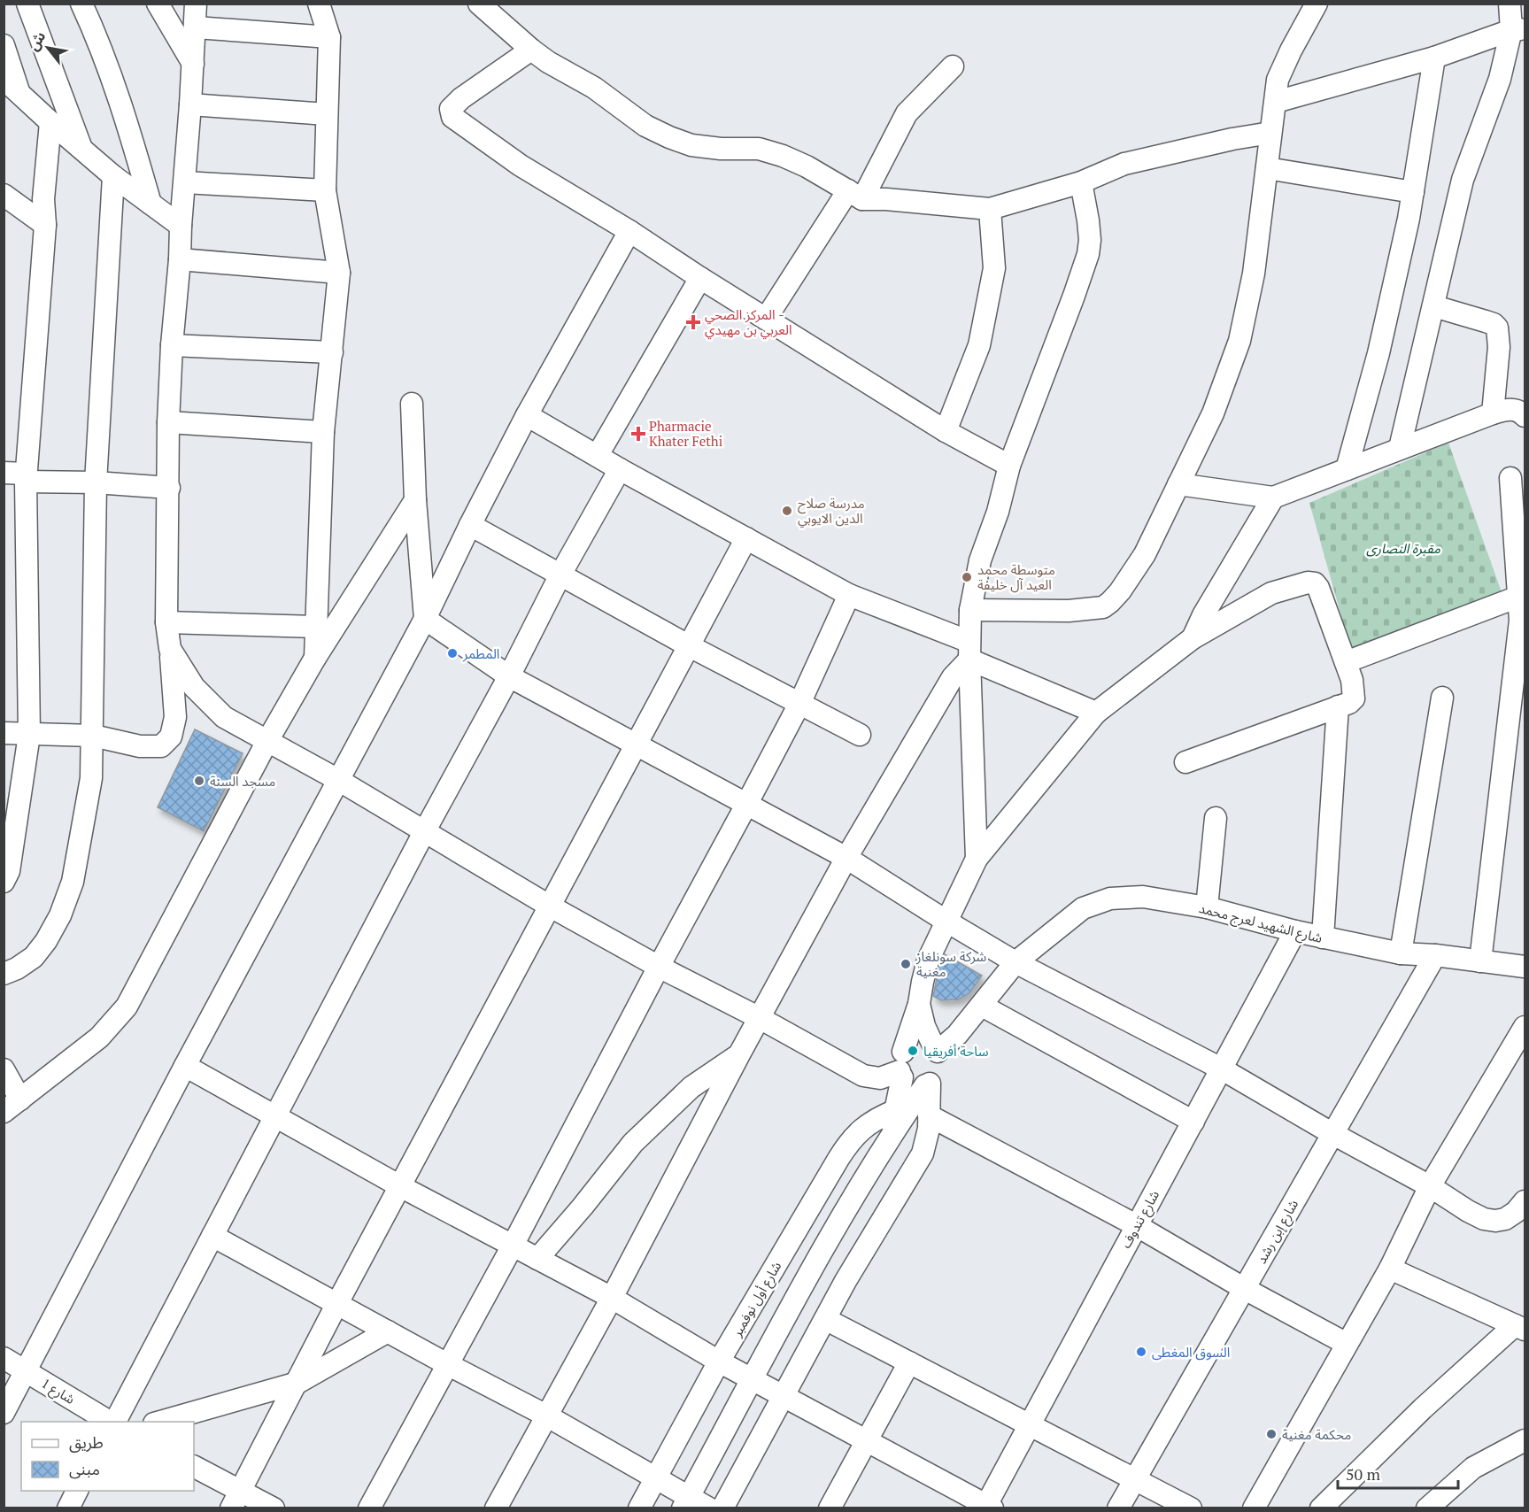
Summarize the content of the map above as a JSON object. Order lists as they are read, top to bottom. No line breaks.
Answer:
{"streets":{"street":["شارع الشهيد لعرج محمد","شارع تندوف","شارع إبن رشد","شارع أول نوفمبر","شارع 1"]},"crossings":[["شارع الشهيد لعرج محمد","شارع تندوف"],["شارع الشهيد لعرج محمد","شارع إبن رشد"]],"parks":["مقبرة النصارى"],"places":{"health":["المركز الصحي - العربي بن مهيدي","Pharmacie Khater Fethi"],"other":["مدرسة صلاح الدين الايوبي","متوسطة محمد العيد آل خليفة","المطمر","مسجد السنة","شركة سونلغاز مغنية","ساحة أفريقيا","السوق المغطى","محكمة مغنية"]},"legend":["طريق","مبنى"],"scale_bar":"50 m","north":"top left"}
